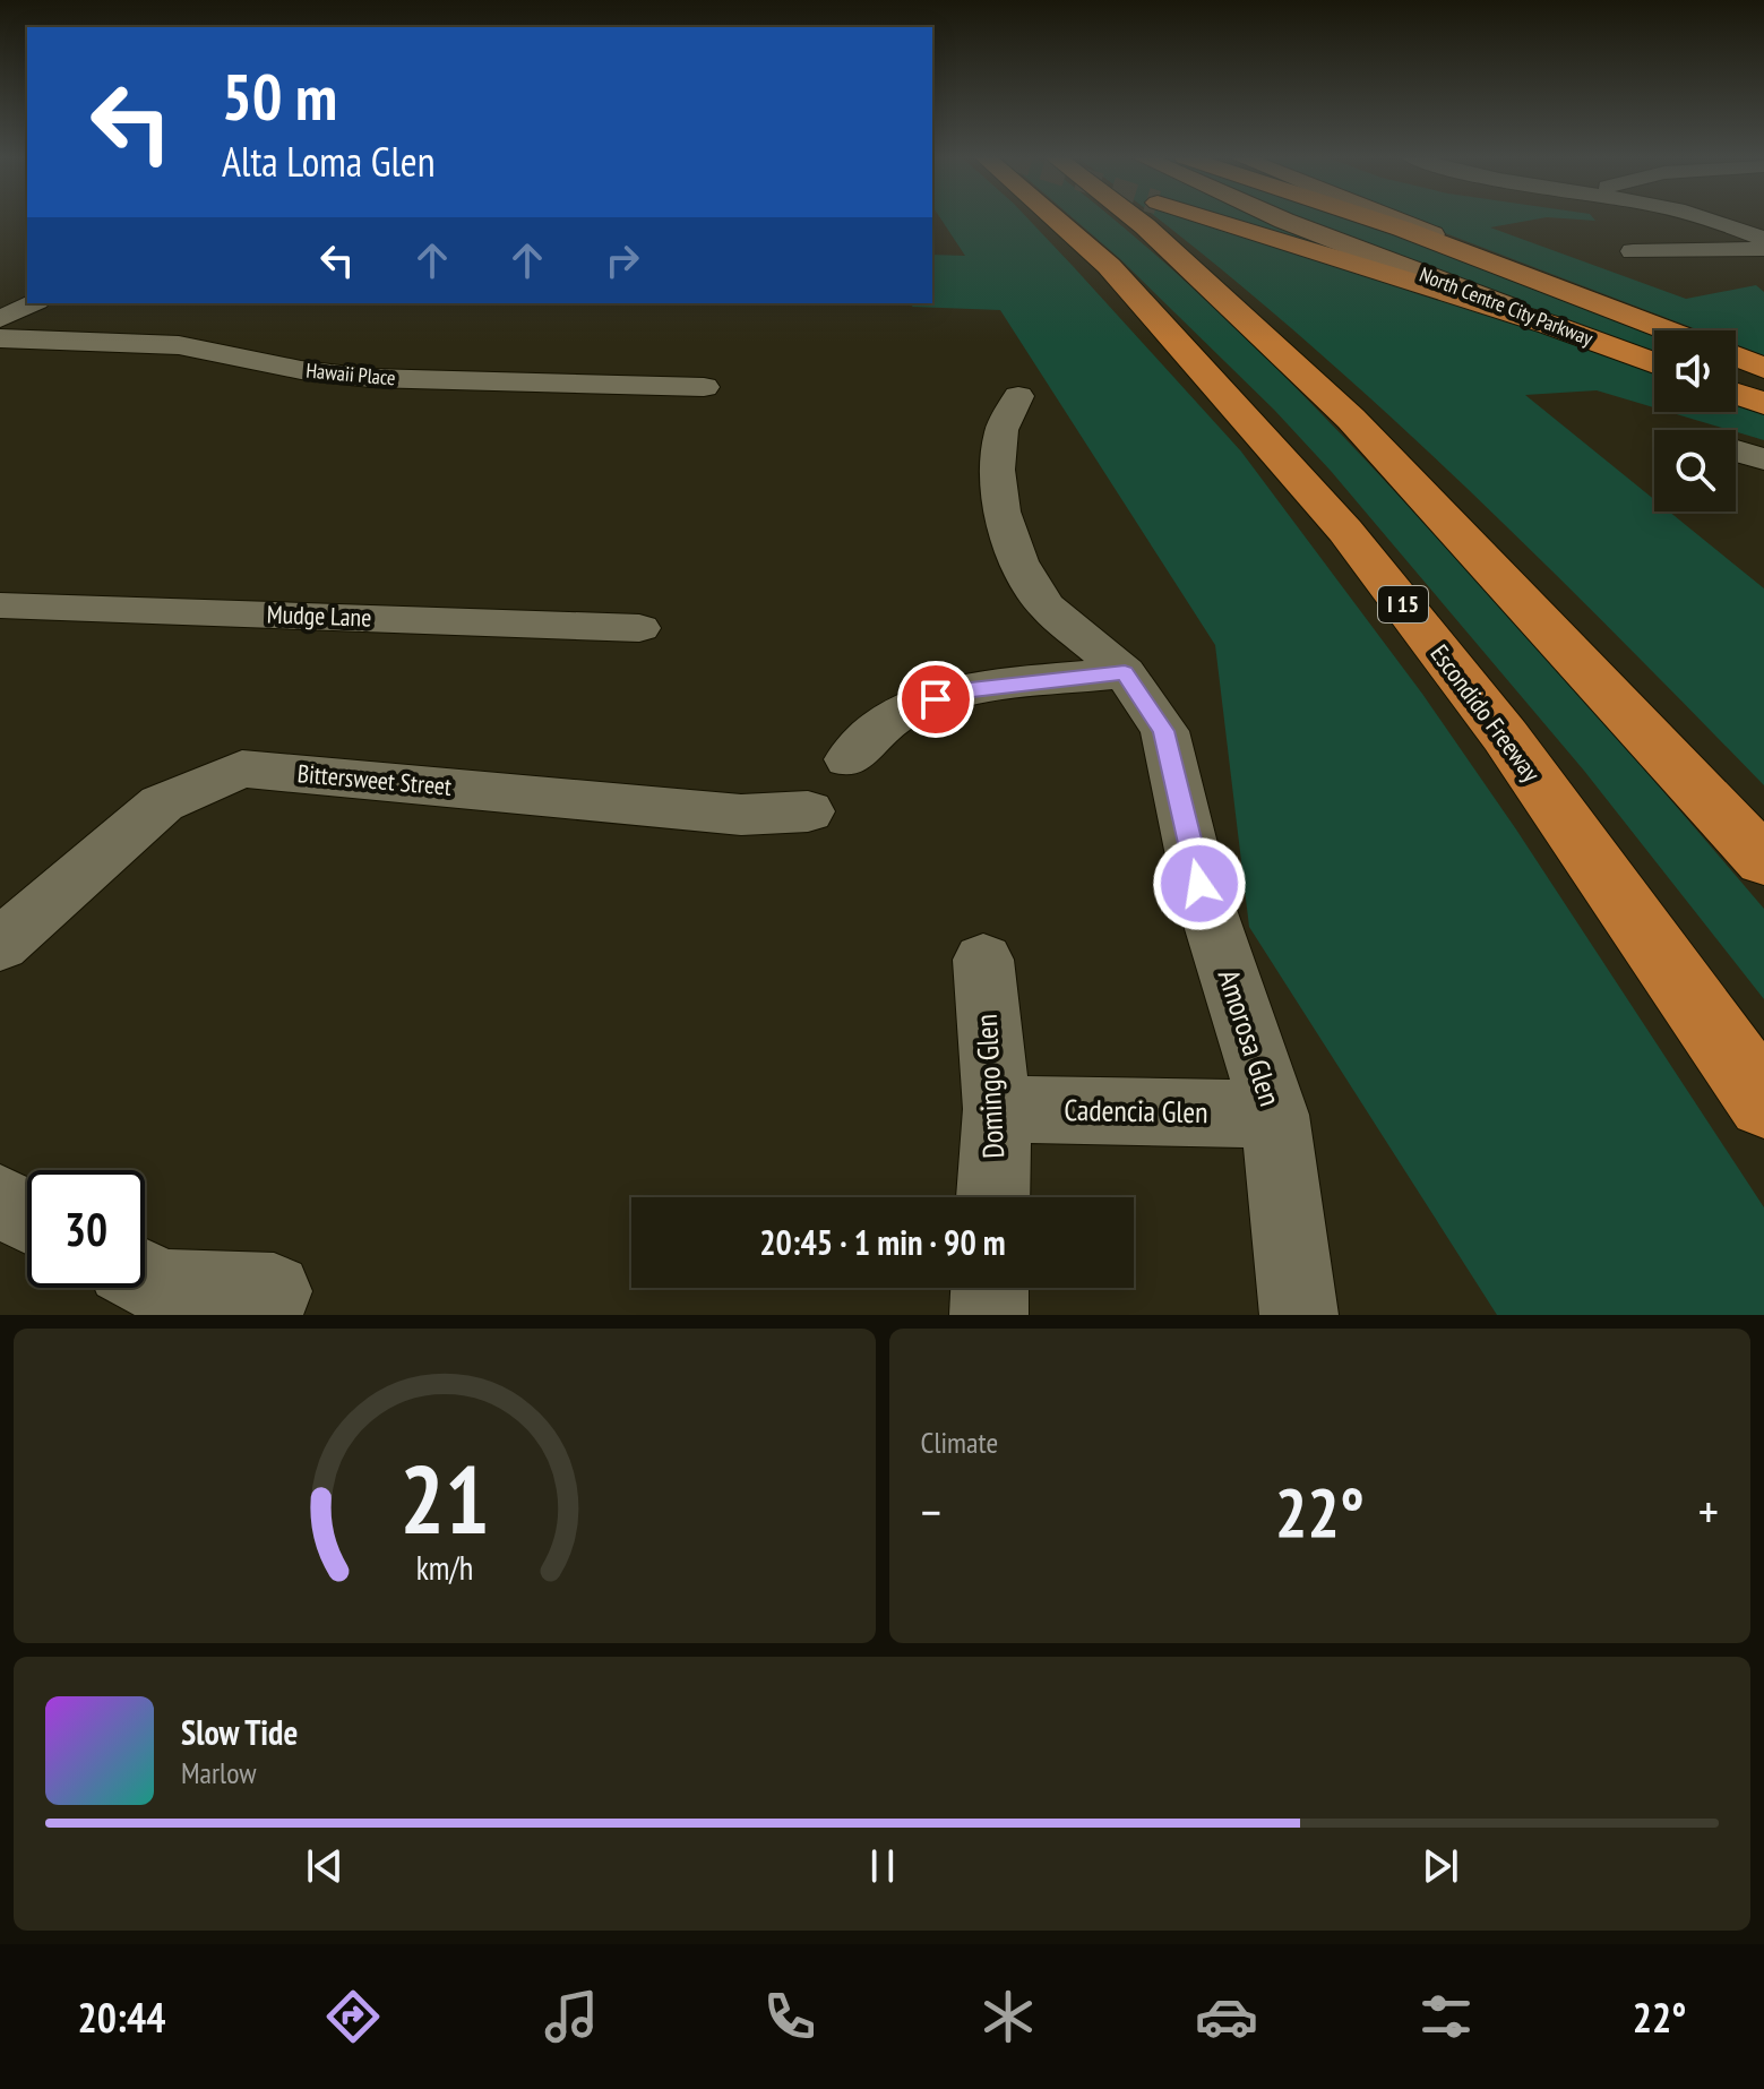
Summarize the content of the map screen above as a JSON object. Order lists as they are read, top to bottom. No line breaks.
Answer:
{"streets":{"highway":["North Centre City Parkway","I 15","Escondido Freeway"],"street":["Hawaii Place","Mudge Lane","Bittersweet Street","Amorosa Glen","Domingo Glen","Cadencia Glen"]},"crossings":[["Amorosa Glen","Cadencia Glen"],["Domingo Glen","Cadencia Glen"]],"page":{"turn":["50 m","Alta Loma Glen"],"limit":"30","trip":"20:45 · 1 min · 90 m","tile":"Climate","heat":["−","22°","+"],"song":["Slow Tide","Marlow"],"tabs":["20:44","22°"],"gauge":["21","km/h"]}}
